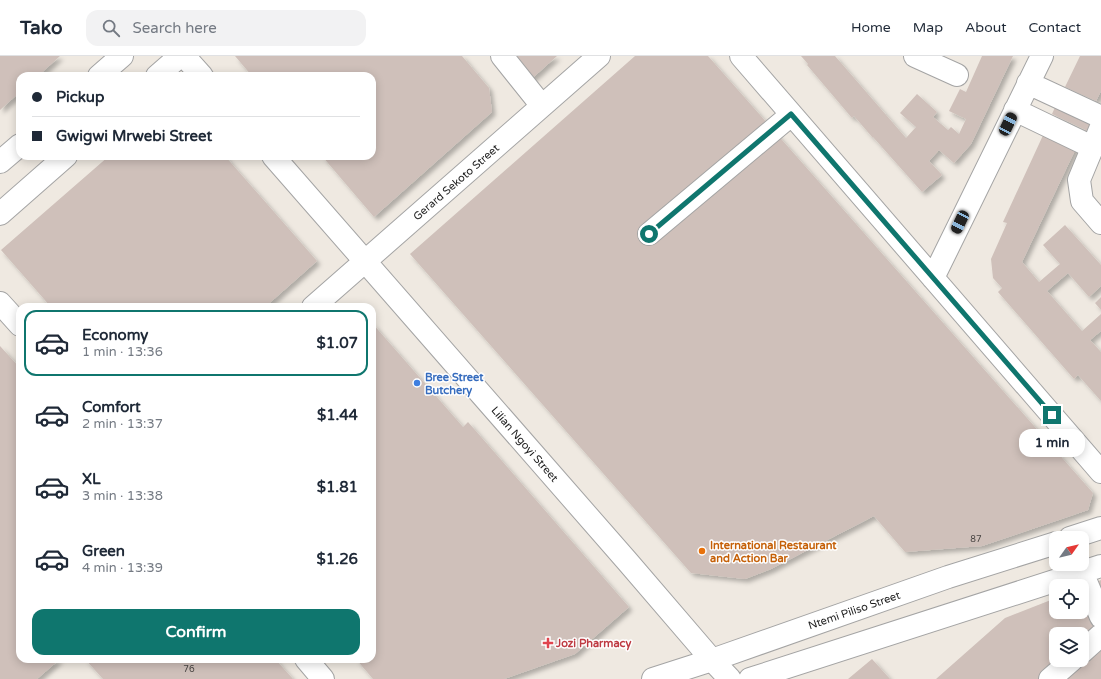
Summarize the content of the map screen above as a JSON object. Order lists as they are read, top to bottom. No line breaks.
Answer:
{"streets":{"street":["Gerard Sekoto Street","Lilian Ngoyi Street","Ntemi Piliso Street"]},"crossings":[["Gerard Sekoto Street","Lilian Ngoyi Street"],["Lilian Ngoyi Street","Ntemi Piliso Street"]],"places":{"other":["Bree Street Butchery","International Restaurant and Action Bar"],"health":["Jozi Pharmacy"]},"house_numbers":["87","76"],"north":"top right","page":{"header":"Tako","search":"Search here","nav":["Home","Map","About","Contact"],"banner":["Pickup","Gwigwi Mrwebi Street"],"list":[{"name":"Economy","note":"1 min · 13:36","value":"$1.07"},{"name":"Comfort","note":"2 min · 13:37","value":"$1.44"},{"name":"XL","note":"3 min · 13:38","value":"$1.81"},{"name":"Green","note":"4 min · 13:39","value":"$1.26"}],"bubble":"1 min","buttons":"Confirm"}}
